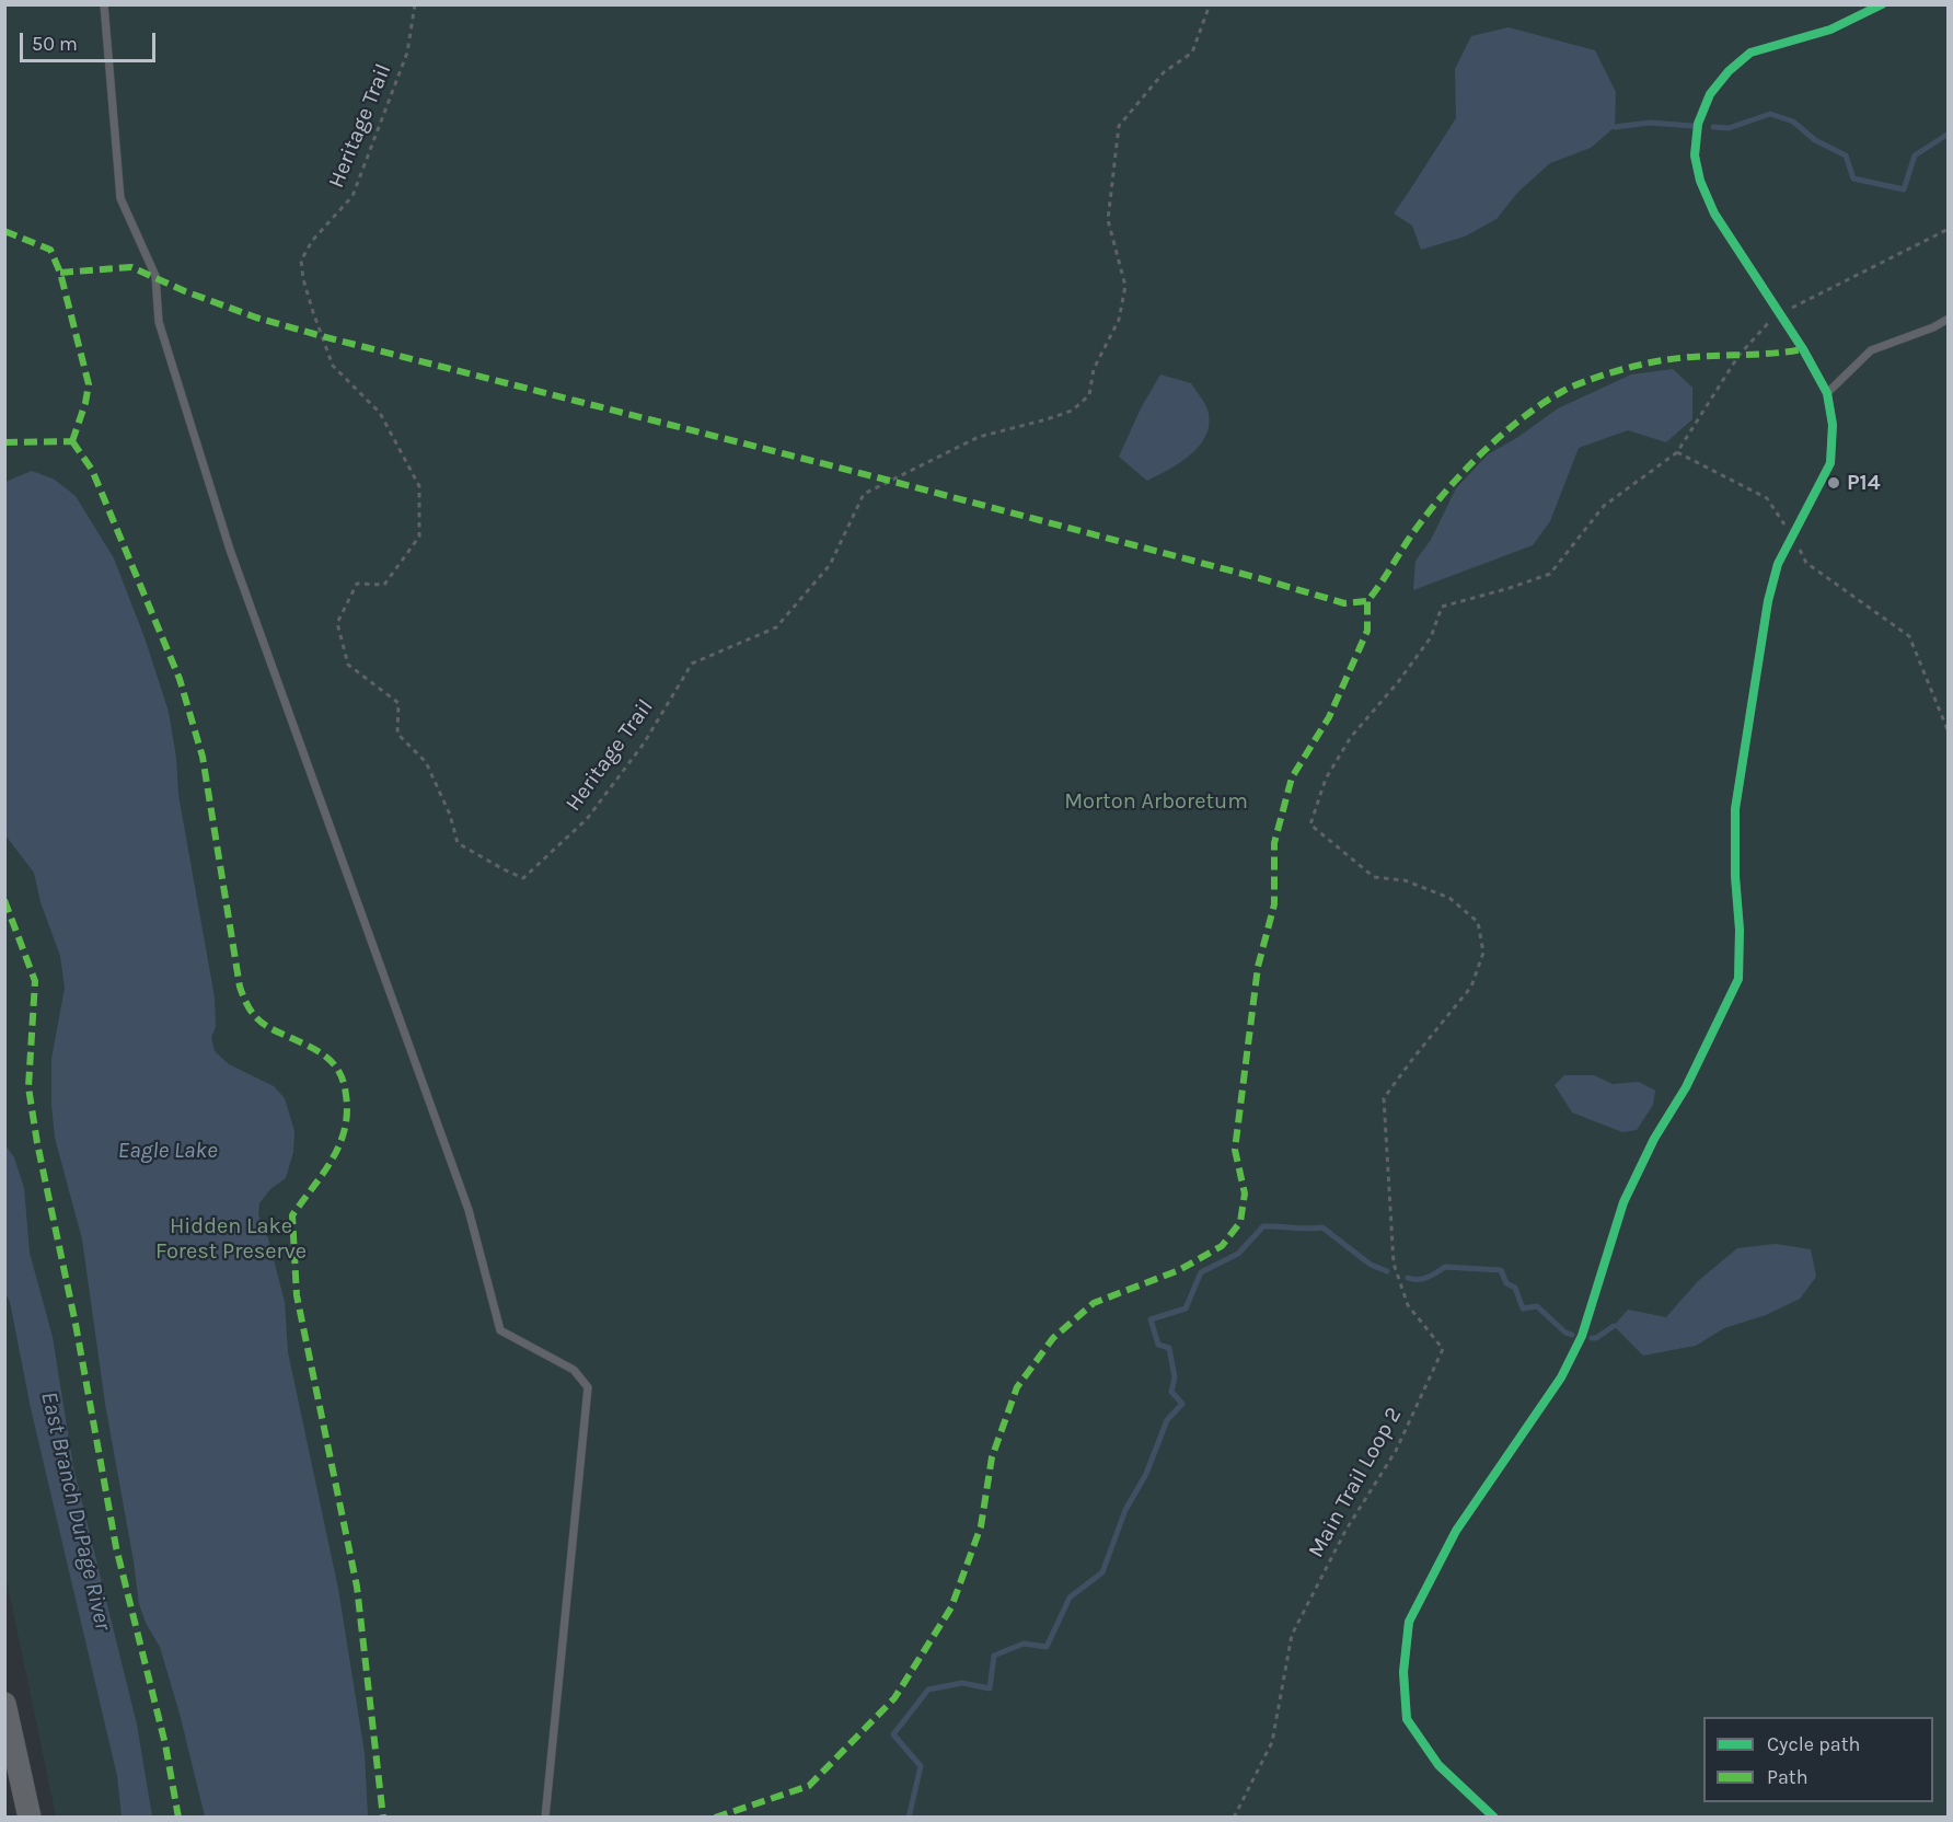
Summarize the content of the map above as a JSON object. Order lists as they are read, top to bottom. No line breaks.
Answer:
{"streets":{"path":["Heritage Trail","Main Trail Loop 2"]},"water":["Eagle Lake","East Branch DuPage River"],"parks":["Morton Arboretum","Hidden Lake Forest Preserve"],"places":["P14"],"legend":["Cycle path","Path"],"scale_bar":"50 m"}
